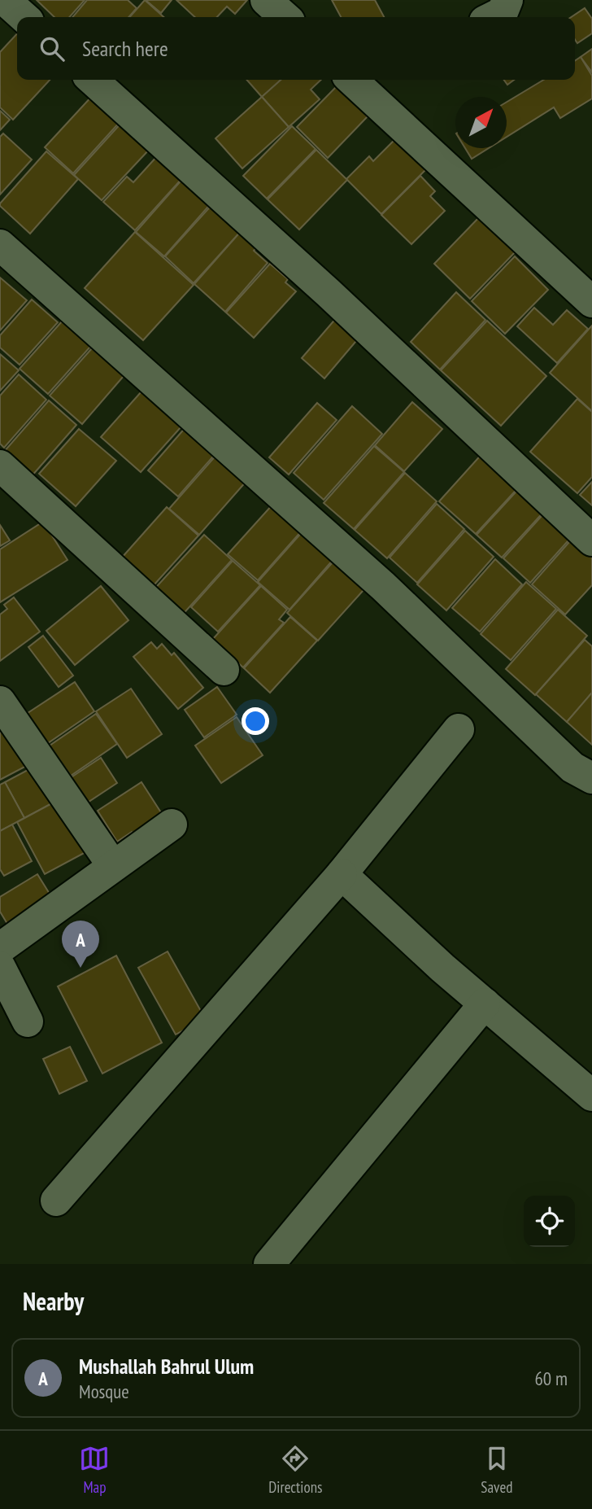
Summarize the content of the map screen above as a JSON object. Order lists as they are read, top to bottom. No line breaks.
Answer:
{"north":"top right","page":{"search":"Search here","pins":"A","heading":"Nearby","list":[{"mark":"A","name":"Mushallah Bahrul Ulum","note":"Mosque","value":"60 m"}],"nav":["Map","Directions","Saved"]}}
